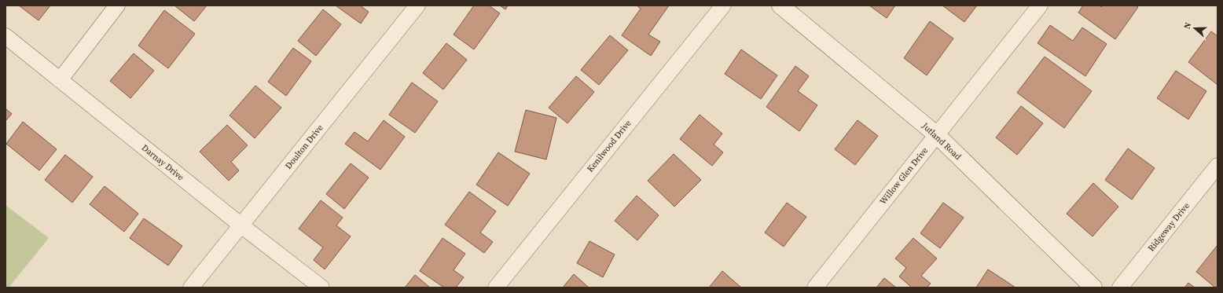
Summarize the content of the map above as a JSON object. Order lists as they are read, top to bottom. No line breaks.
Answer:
{"streets":{"street":["Jutland Road","Kenilwood Drive","Doulton Drive","Darnay Drive","Willow Glen Drive","Ridgeway Drive"]},"crossings":[["Jutland Road","Willow Glen Drive"],["Doulton Drive","Darnay Drive"]],"north":"left"}
